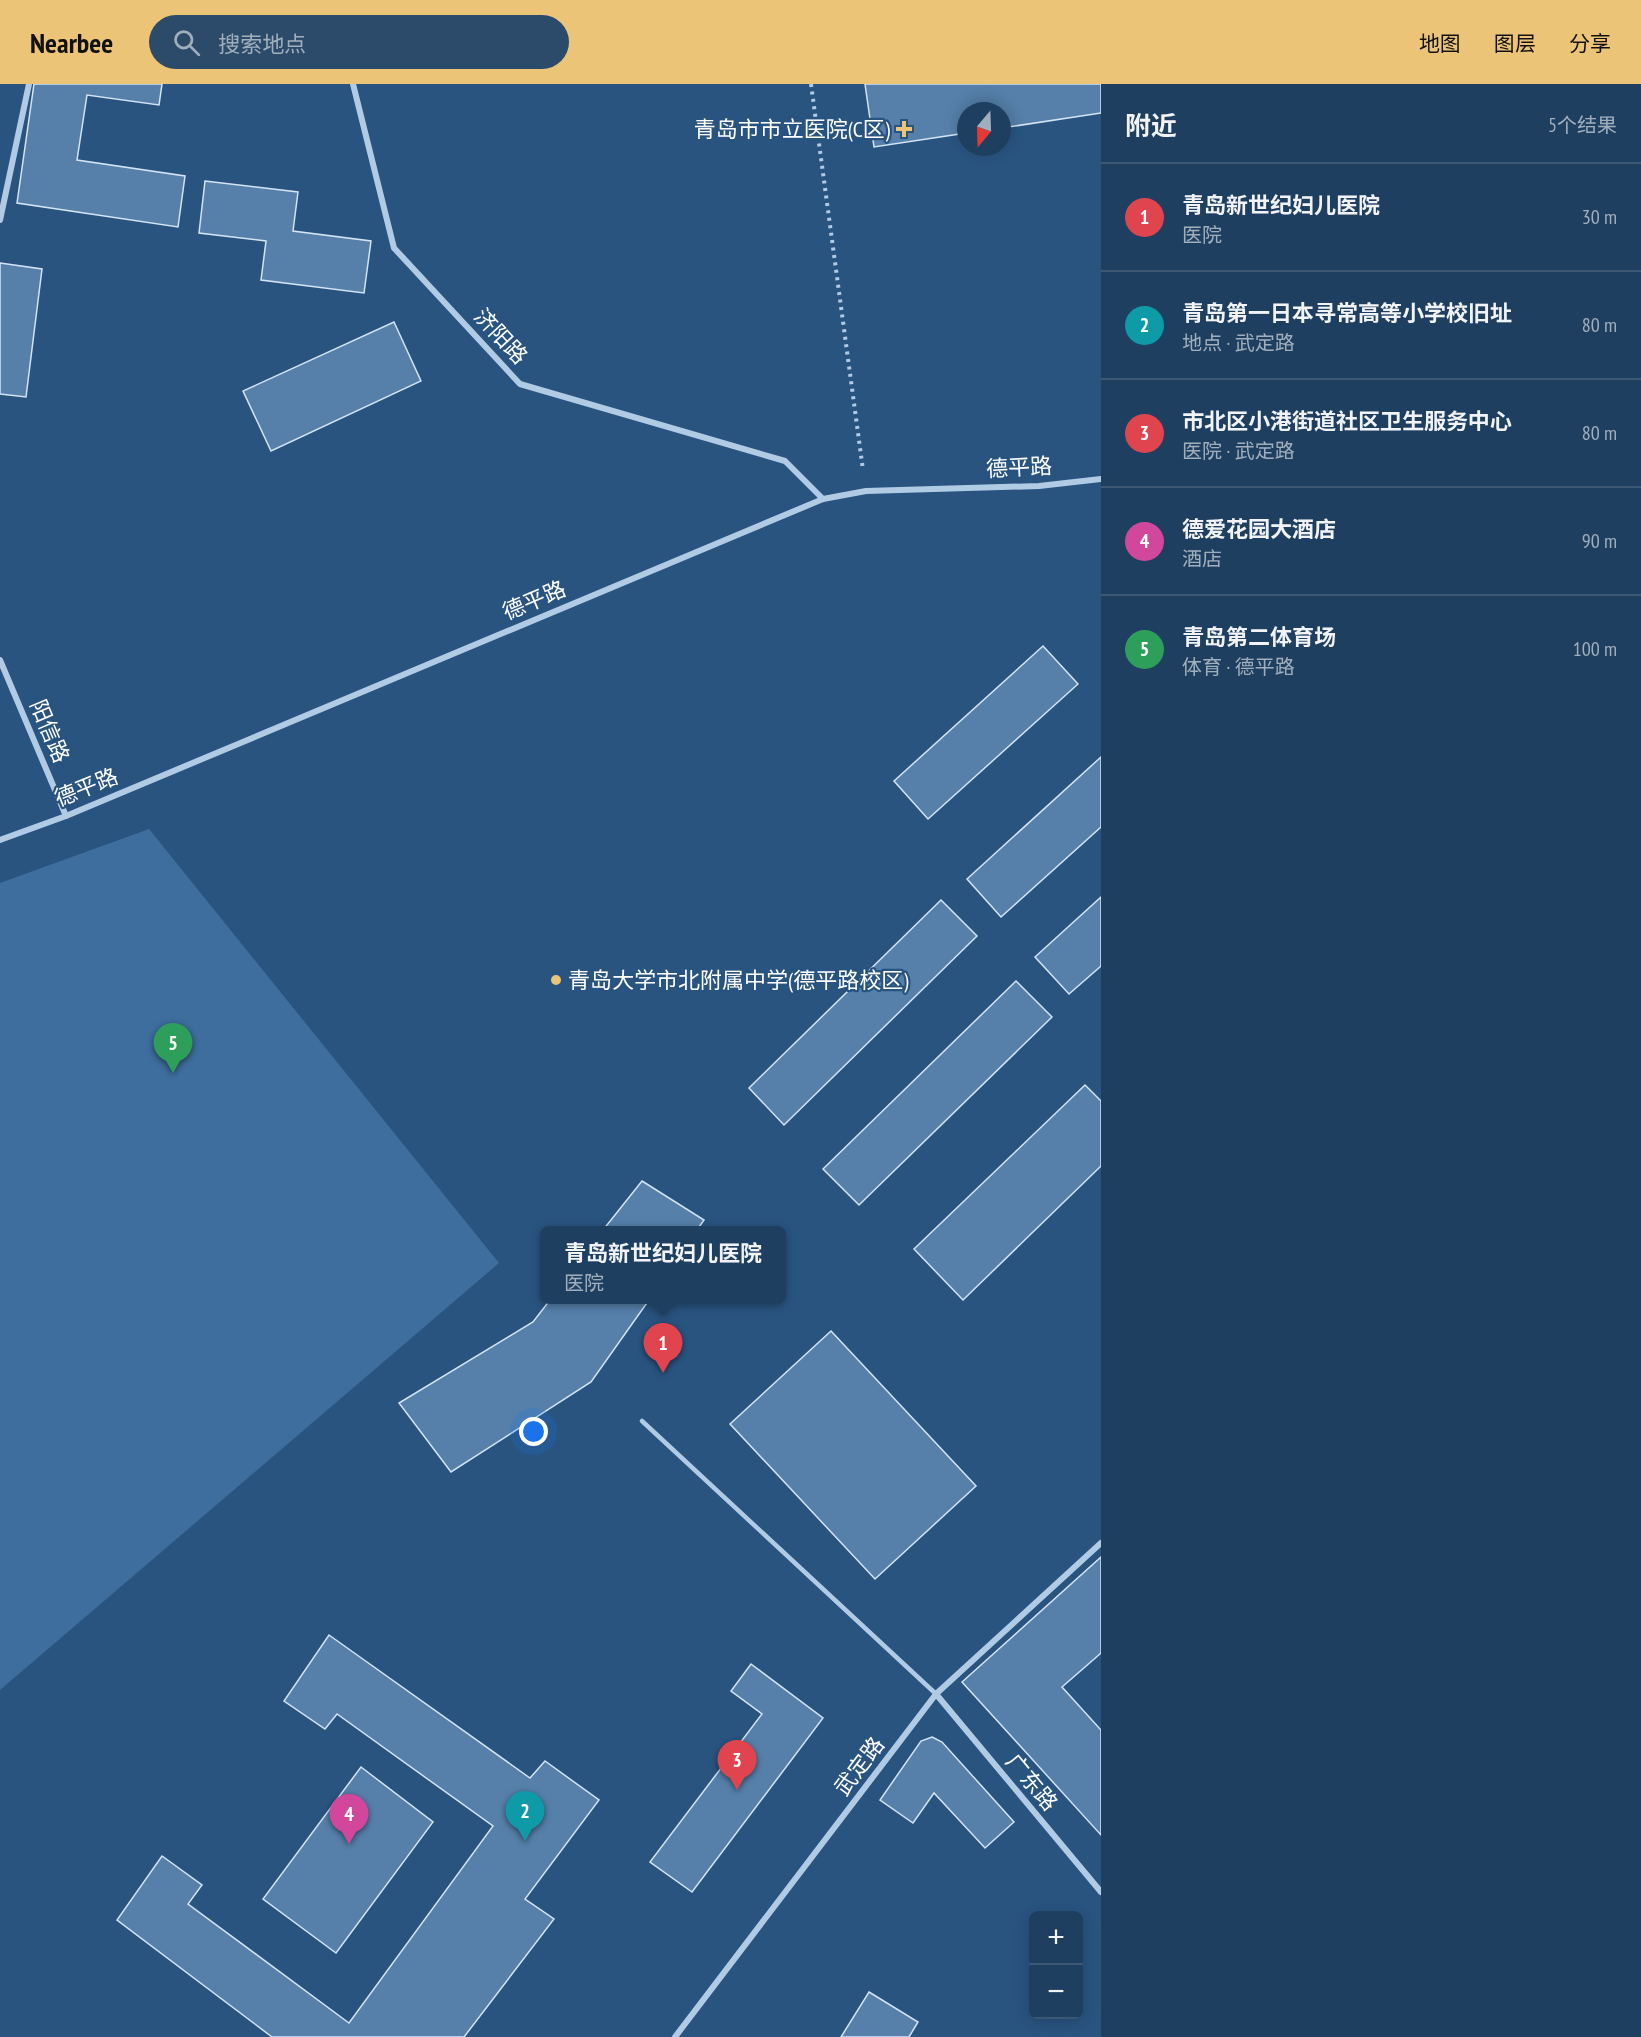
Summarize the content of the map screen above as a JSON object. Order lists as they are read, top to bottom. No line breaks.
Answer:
{"streets":{"street":["济阳路","德平路","阳信路","武定路","广东路"]},"crossings":[["济阳路","德平路"],["德平路","阳信路"],["武定路","广东路"]],"places":{"health":["青岛市市立医院(C区)"],"other":["青岛大学市北附属中学(德平路校区)"]},"north":"bottom","page":{"header":"Nearbee","search":"搜索地点","nav":["地图","图层","分享"],"heading":["附近","5个结果"],"list":[{"mark":"1","name":"青岛新世纪妇儿医院","note":"医院","value":"30 m"},{"mark":"2","name":"青岛第一日本寻常高等小学校旧址","note":"地点 · 武定路","value":"80 m"},{"mark":"3","name":"市北区小港街道社区卫生服务中心","note":"医院 · 武定路","value":"80 m"},{"mark":"4","name":"德爱花园大酒店","note":"酒店","value":"90 m"},{"mark":"5","name":"青岛第二体育场","note":"体育 · 德平路","value":"100 m"}],"pins":["5","1","3","2","4"],"popup":["青岛新世纪妇儿医院","医院"],"map_buttons":["+","−"]}}
